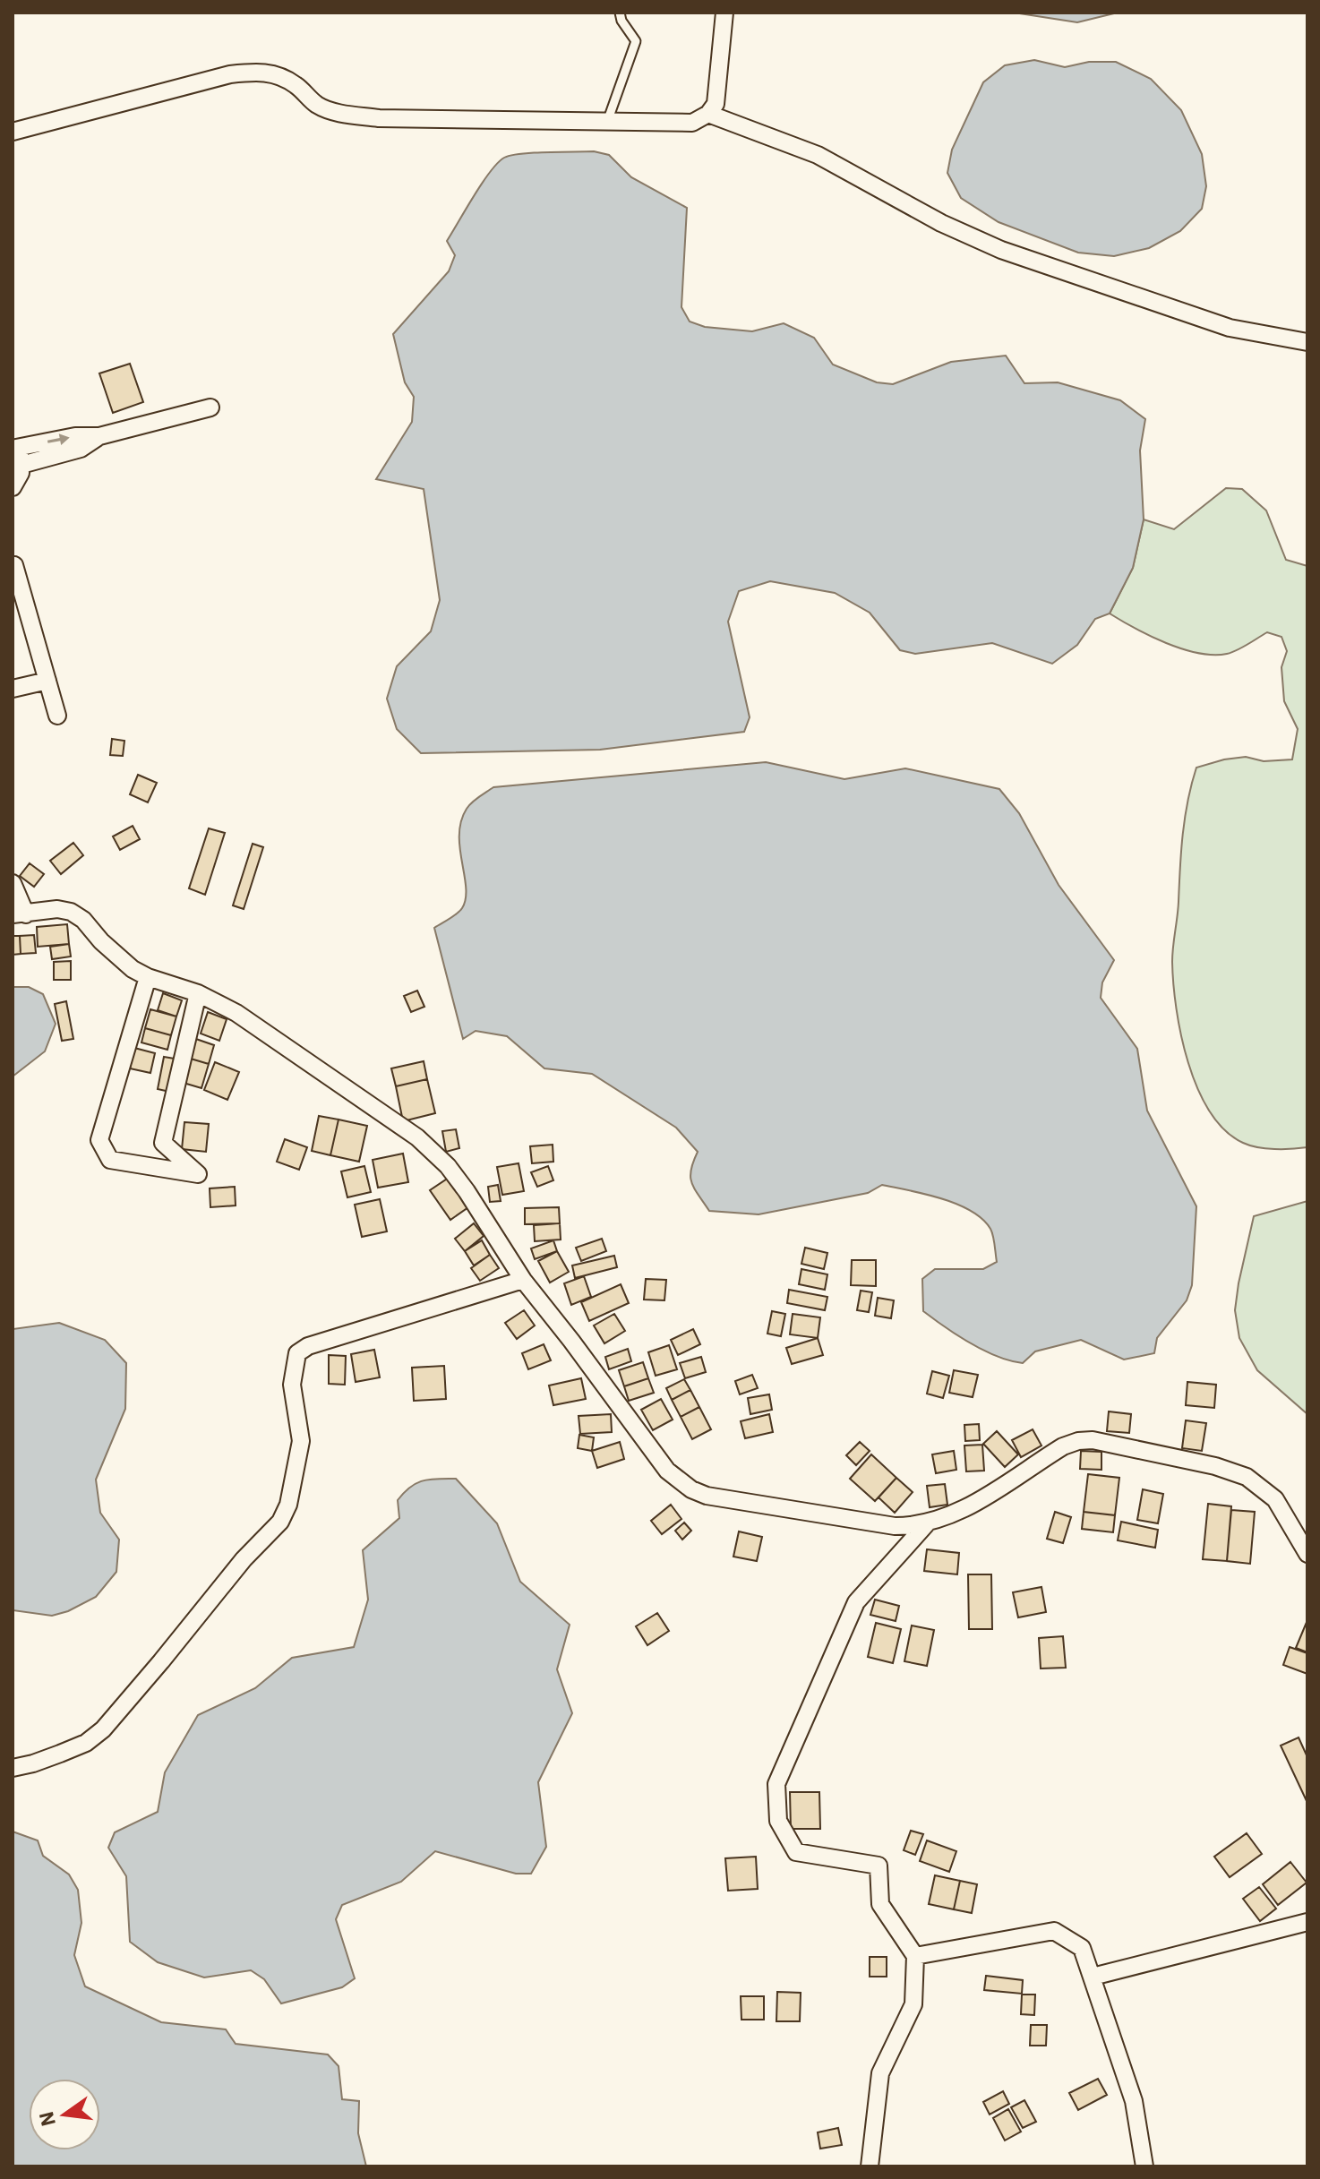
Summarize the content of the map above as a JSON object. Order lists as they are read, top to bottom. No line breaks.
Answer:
{"north":"left"}
